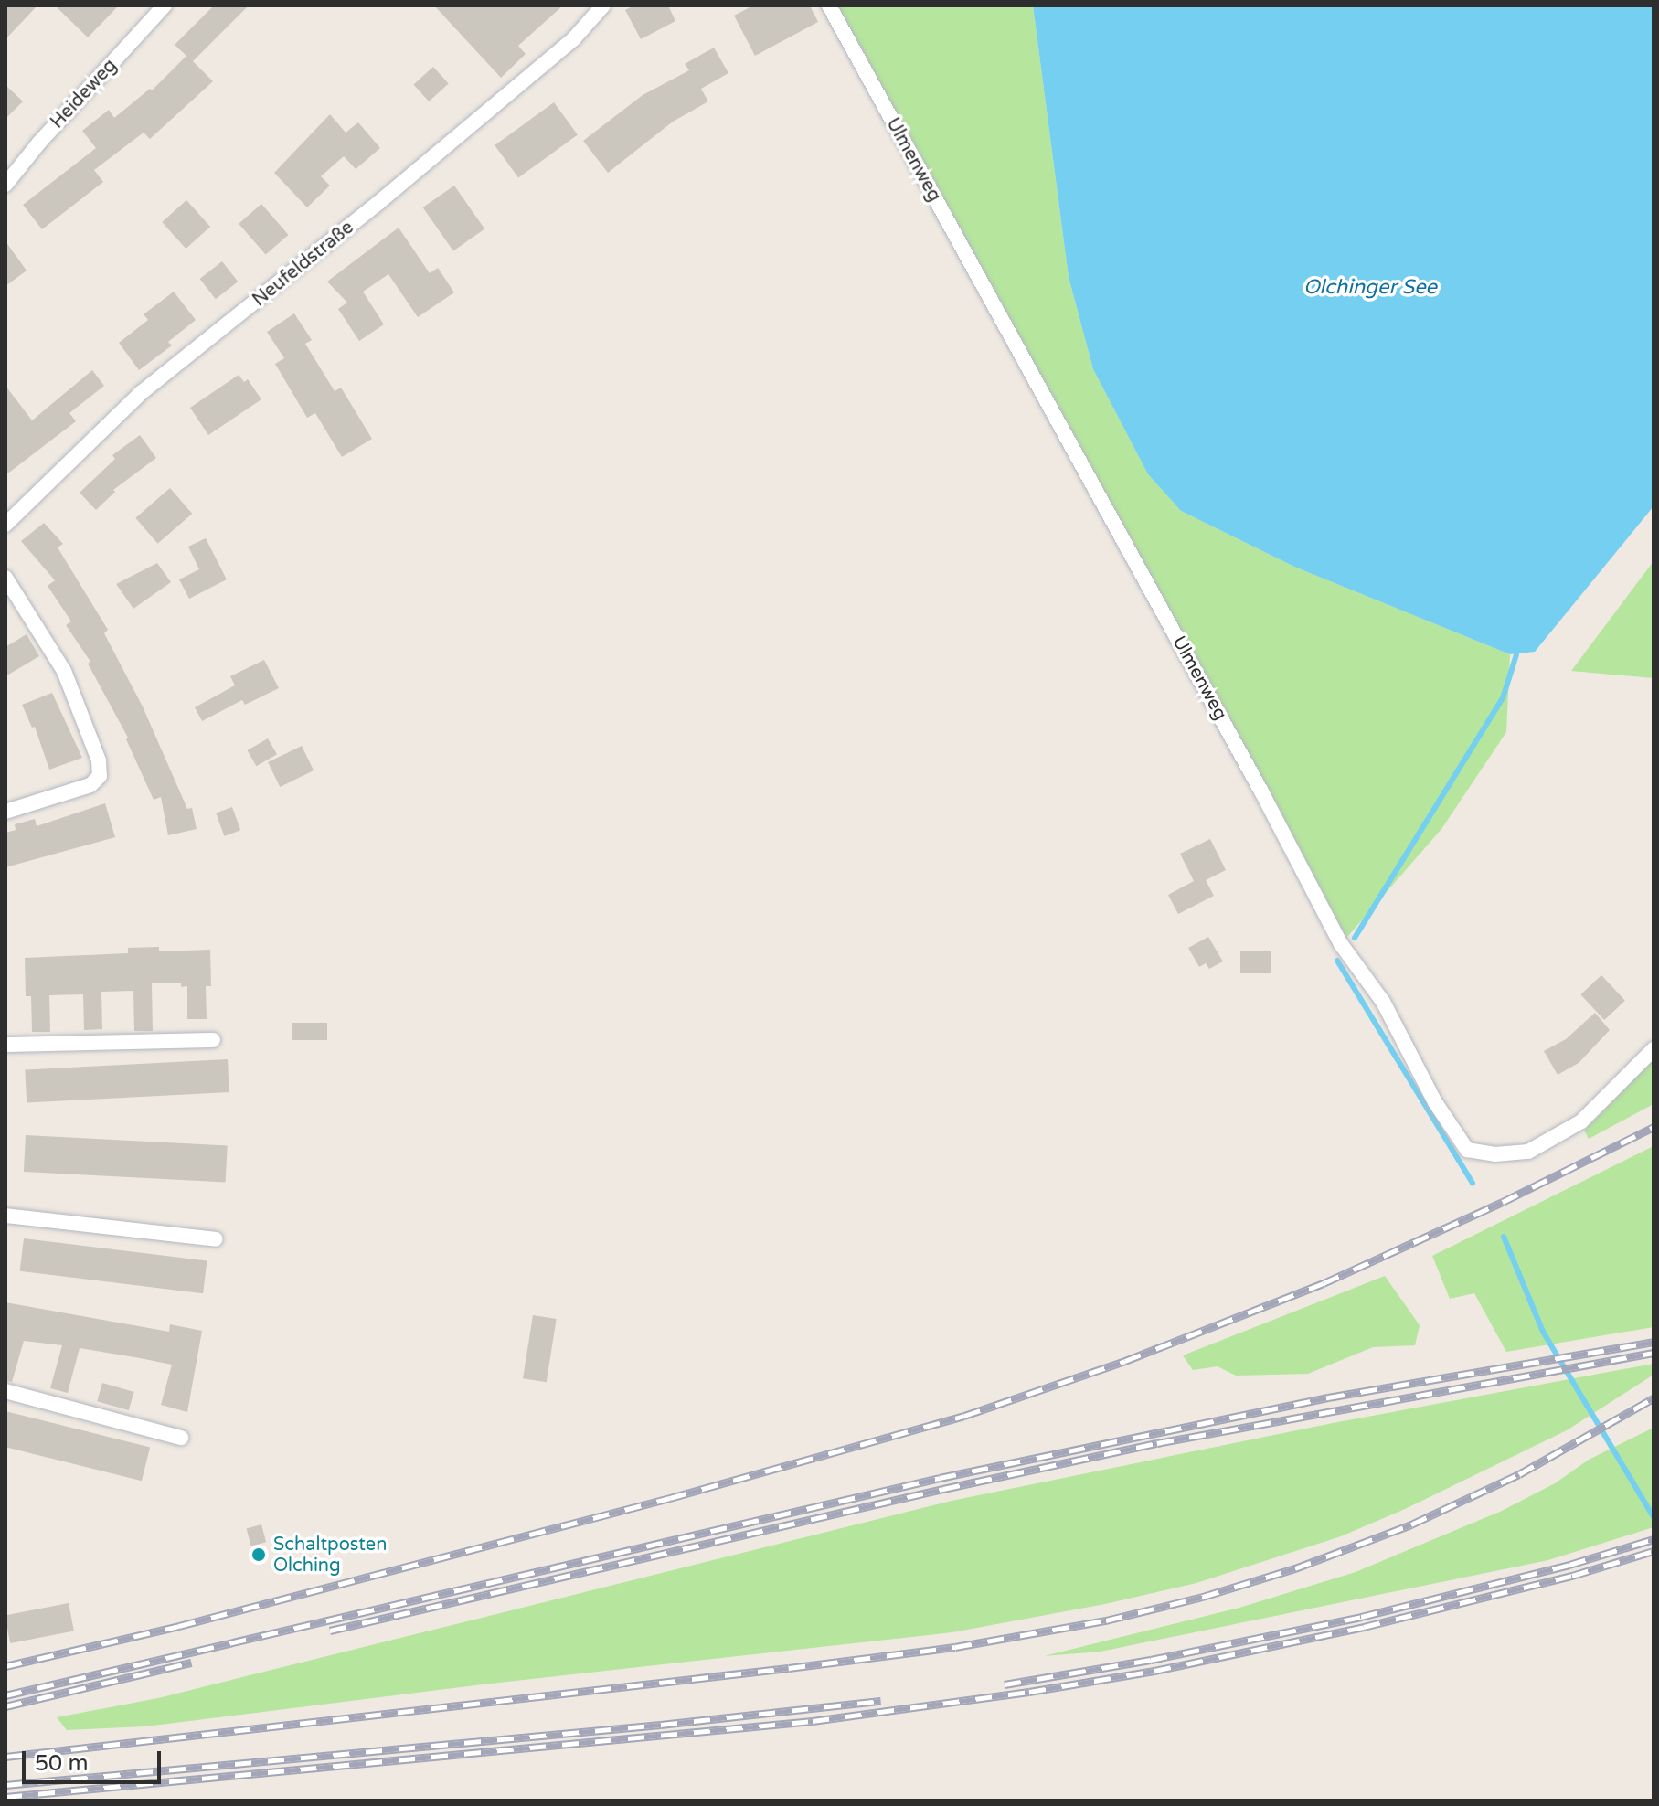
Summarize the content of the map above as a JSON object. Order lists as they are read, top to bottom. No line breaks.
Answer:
{"streets":{"street":["Heideweg","Ulmenweg","Neufeldstraße"]},"water":["Olchinger See"],"places":["Schaltposten Olching"],"scale_bar":"50 m"}
